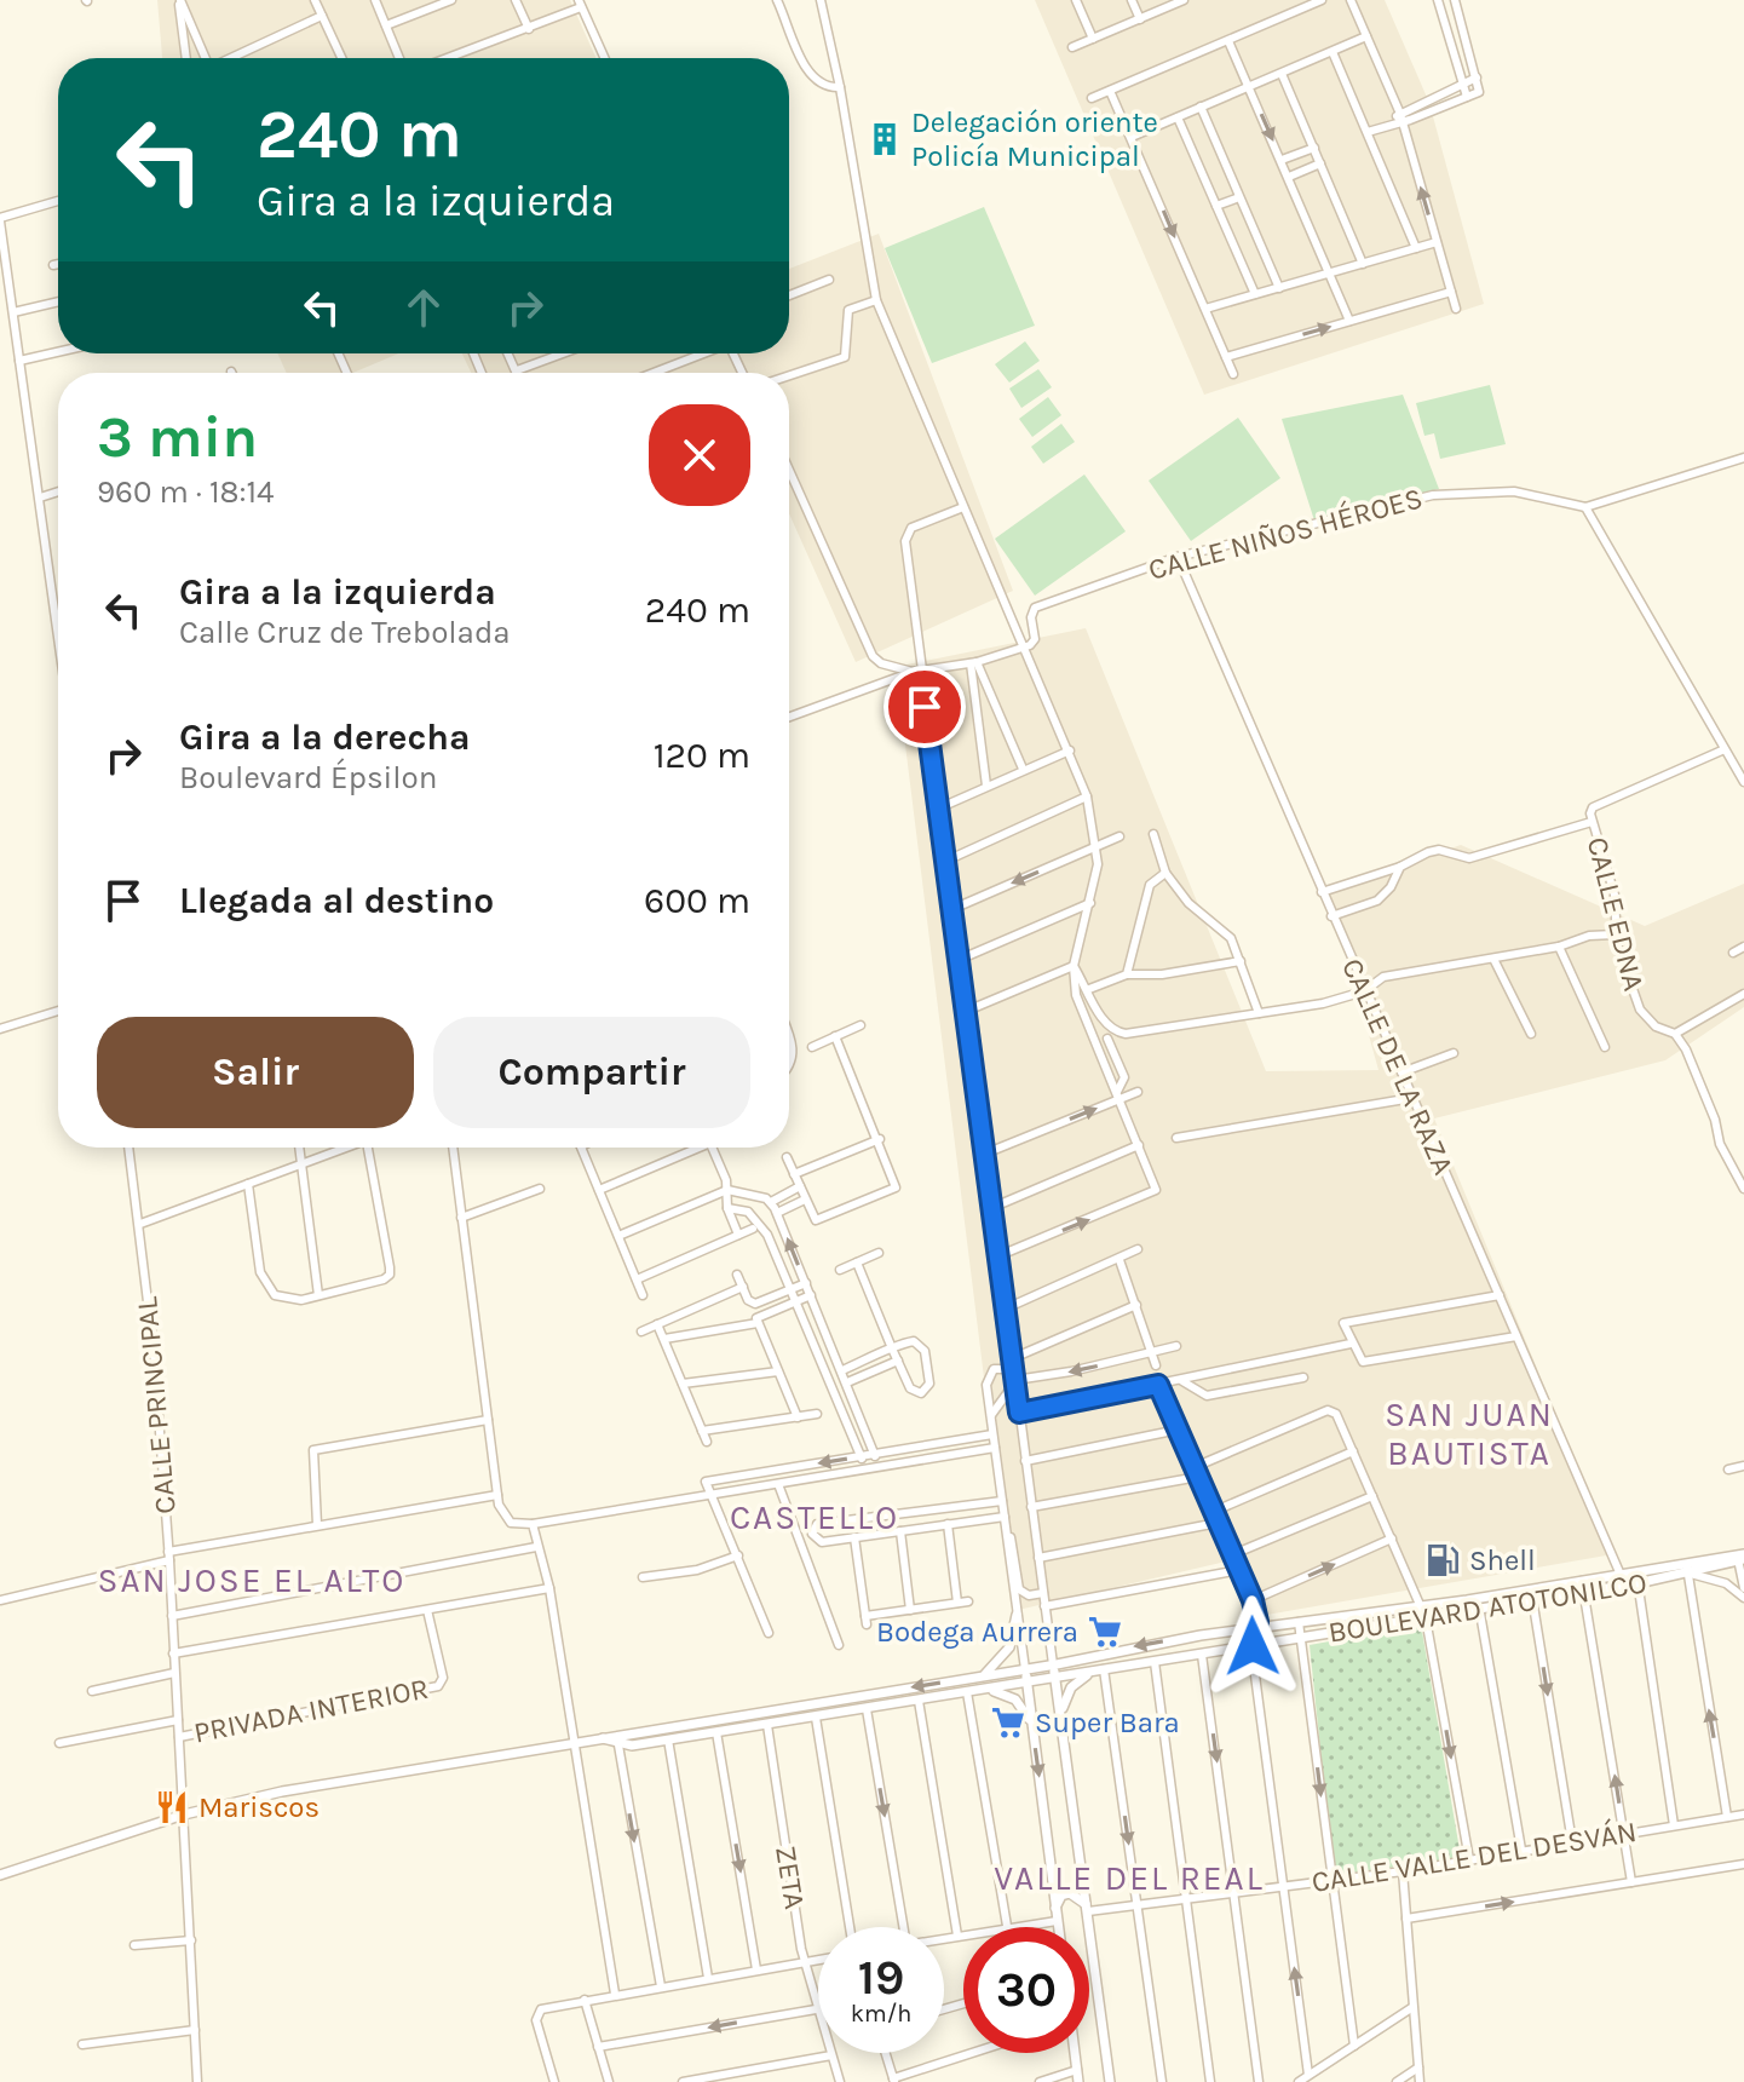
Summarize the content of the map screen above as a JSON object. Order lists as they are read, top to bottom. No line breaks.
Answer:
{"streets":{"street":["CALLE NIÑOS HÉROES","CALLE EDNA","CALLE DE LA RAZA","CALLE PRINCIPAL","BOULEVARD ATOTONILCO","PRIVADA INTERIOR","CALLE VALLE DEL DESVÁN","ZETA"]},"crossings":[["CALLE NIÑOS HÉROES","CALLE DE LA RAZA"],["CALLE DE LA RAZA","BOULEVARD ATOTONILCO"],["CALLE PRINCIPAL","BOULEVARD ATOTONILCO"],["CALLE PRINCIPAL","PRIVADA INTERIOR"],["BOULEVARD ATOTONILCO","ZETA"]],"districts":["SAN JUAN BAUTISTA","CASTELLO","SAN JOSE EL ALTO","VALLE DEL REAL"],"places":{"building":["Delegación oriente Policía Municipal"],"fuel station":["Shell"],"supermarket":["Bodega Aurrera","Super Bara"],"restaurant":["Mariscos"]},"page":{"turn":["240 m","Gira a la izquierda"],"heading":["3 min","960 m · 18:14"],"list":[{"name":"Gira a la izquierda","note":"Calle Cruz de Trebolada","value":"240 m"},{"name":"Gira a la derecha","note":"Boulevard Épsilon","value":"120 m"},{"name":"Llegada al destino","value":"600 m"}],"buttons":["Salir","Compartir"],"speed":"19 km/h","limit":"30"}}
